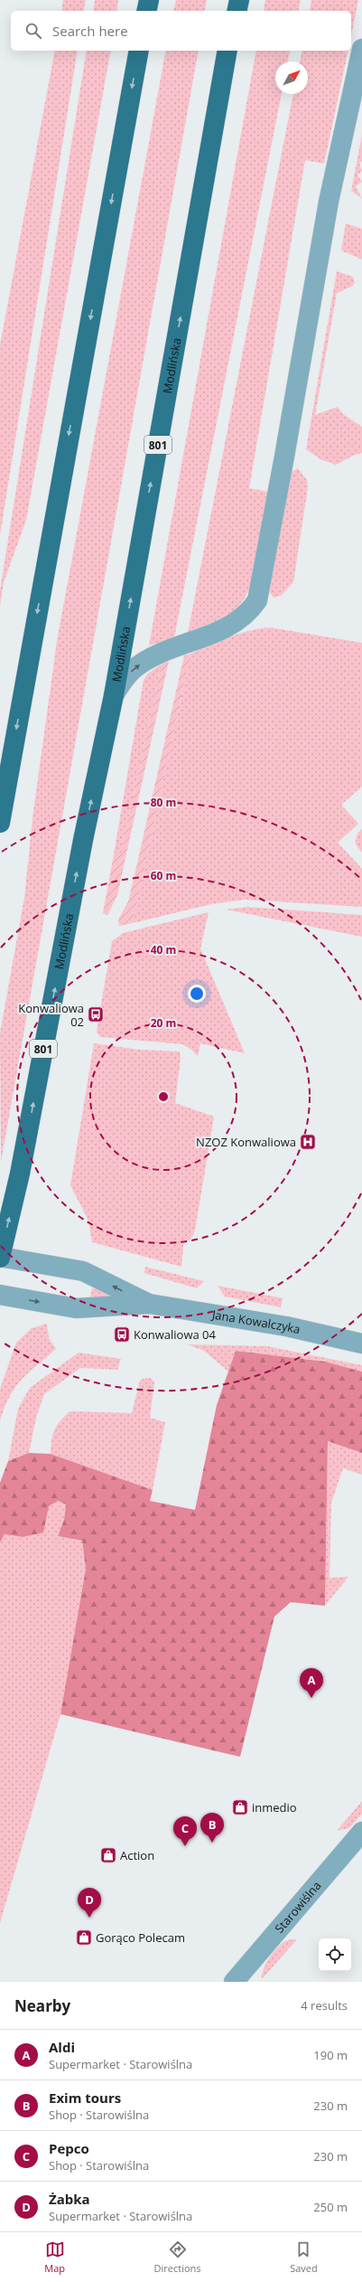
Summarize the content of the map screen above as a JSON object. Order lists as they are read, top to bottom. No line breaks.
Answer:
{"streets":{"main road":["Modlińska","801"],"street":["Jana Kowalczyka","Starowiślna"]},"crossings":[["Modlińska","Jana Kowalczyka"]],"places":{"bus stop":["Konwaliowa 02","Konwaliowa 04"],"hospital":["NZOZ Konwaliowa"],"shop":["inmedio","Action","Gorąco Polecam"]},"north":"top right","page":{"search":"Search here","pins":["A","B","C","D"],"heading":["Nearby","4 results"],"list":[{"mark":"A","name":"Aldi","note":"Supermarket · Starowiślna","value":"190 m"},{"mark":"B","name":"Exim tours","note":"Shop · Starowiślna","value":"230 m"},{"mark":"C","name":"Pepco","note":"Shop · Starowiślna","value":"230 m"},{"mark":"D","name":"Żabka","note":"Supermarket · Starowiślna","value":"250 m"}],"nav":["Map","Directions","Saved"]},"rings":["80 m","60 m","40 m","20 m"]}
